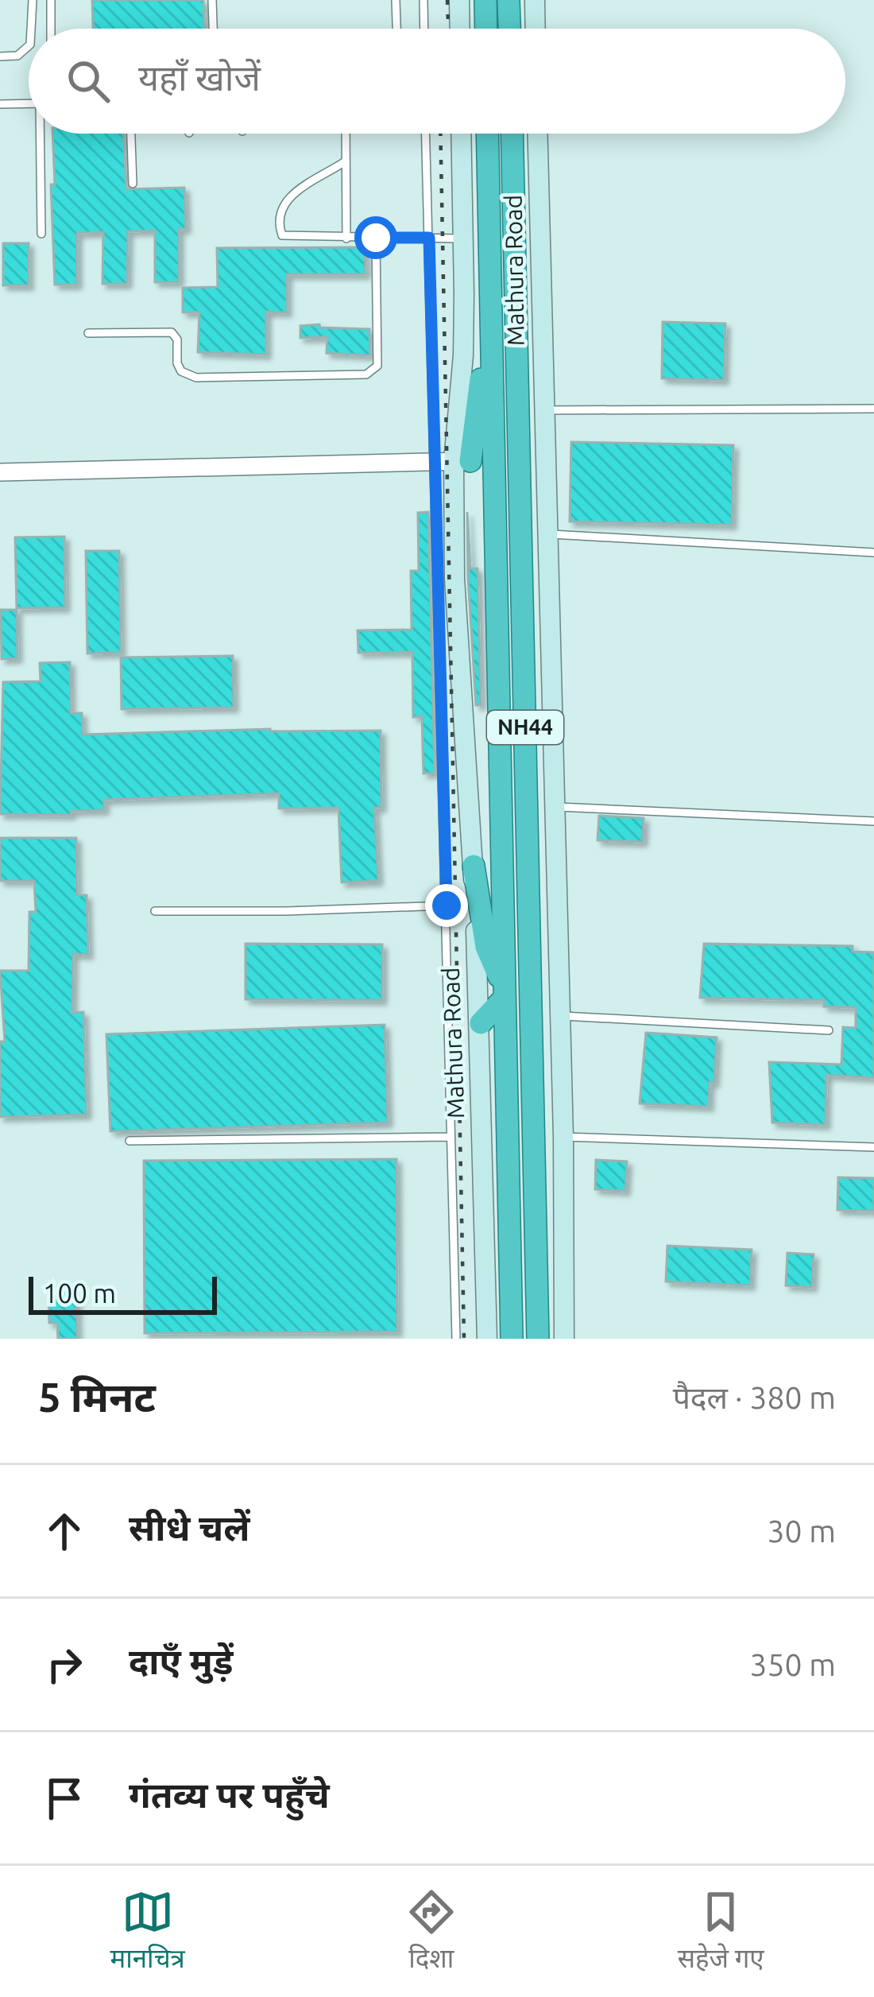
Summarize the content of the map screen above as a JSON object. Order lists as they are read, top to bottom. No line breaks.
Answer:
{"streets":{"highway":["Mathura Road","NH44"]},"crossings":[["Mathura Road","NH44"]],"scale_bar":"100 m","page":{"search":"यहाँ खोजें","scale":"100 m","heading":["5 मिनट","पैदल · 380 m"],"list":[["सीधे चलें","30 m"],["दाएँ मुड़ें","350 m"],"गंतव्य पर पहुँचे"],"nav":["मानचित्र","दिशा","सहेजे गए"]}}
